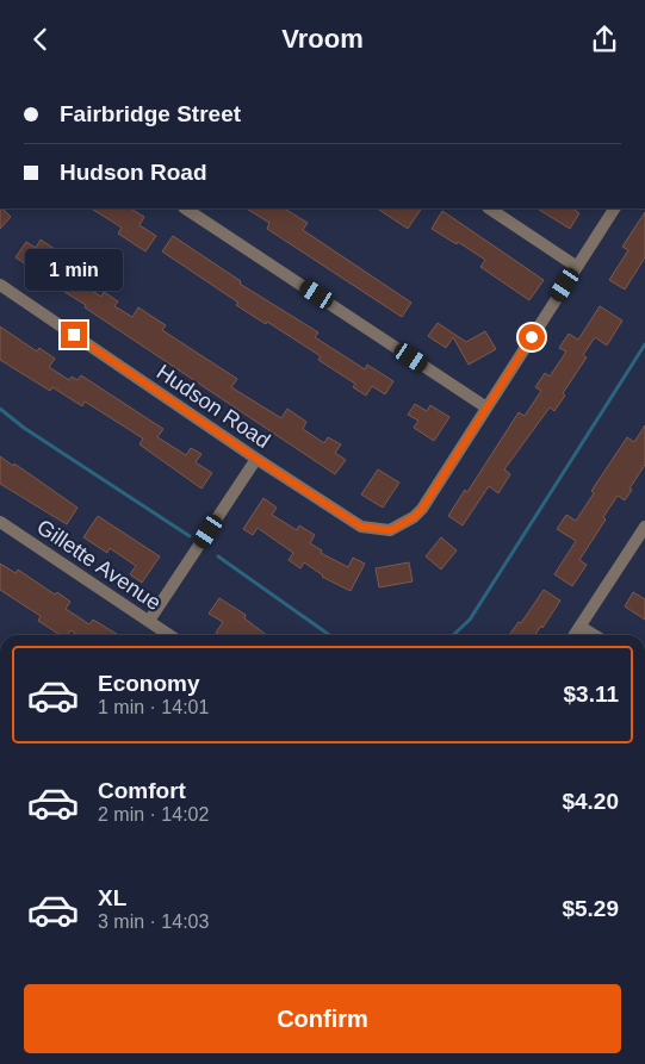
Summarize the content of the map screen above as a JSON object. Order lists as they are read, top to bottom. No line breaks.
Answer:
{"streets":{"street":["Hudson Road","Gillette Avenue"]},"page":{"header":"Vroom","banner":["Fairbridge Street","Hudson Road"],"bubble":"1 min","list":[{"name":"Economy","note":"1 min · 14:01","value":"$3.11"},{"name":"Comfort","note":"2 min · 14:02","value":"$4.20"},{"name":"XL","note":"3 min · 14:03","value":"$5.29"}],"buttons":"Confirm"}}
